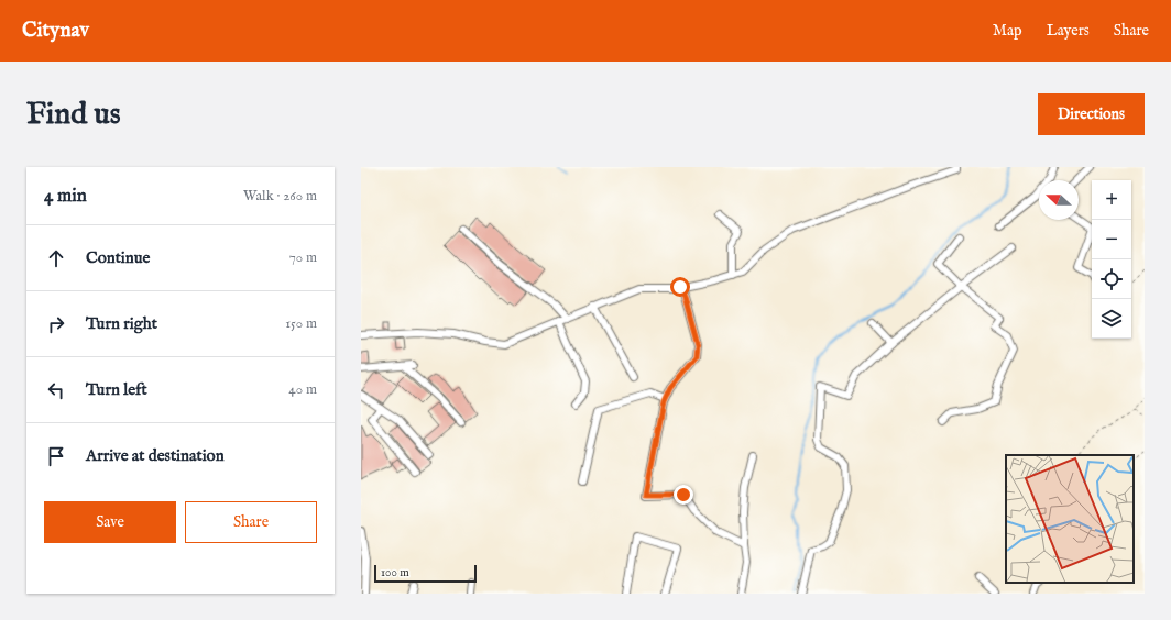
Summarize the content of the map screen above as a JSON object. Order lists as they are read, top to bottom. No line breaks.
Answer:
{"scale_bar":"100 m","north":"left","page":{"header":"Citynav","nav":["Map","Layers","Share"],"buttons":["Directions",["Save","Share"]],"title":"Find us","heading":["4 min","Walk · 260 m"],"map_buttons":["+","−"],"list":[["Continue","70 m"],["Turn right","150 m"],["Turn left","40 m"],"Arrive at destination"],"scale":"100 m"}}
